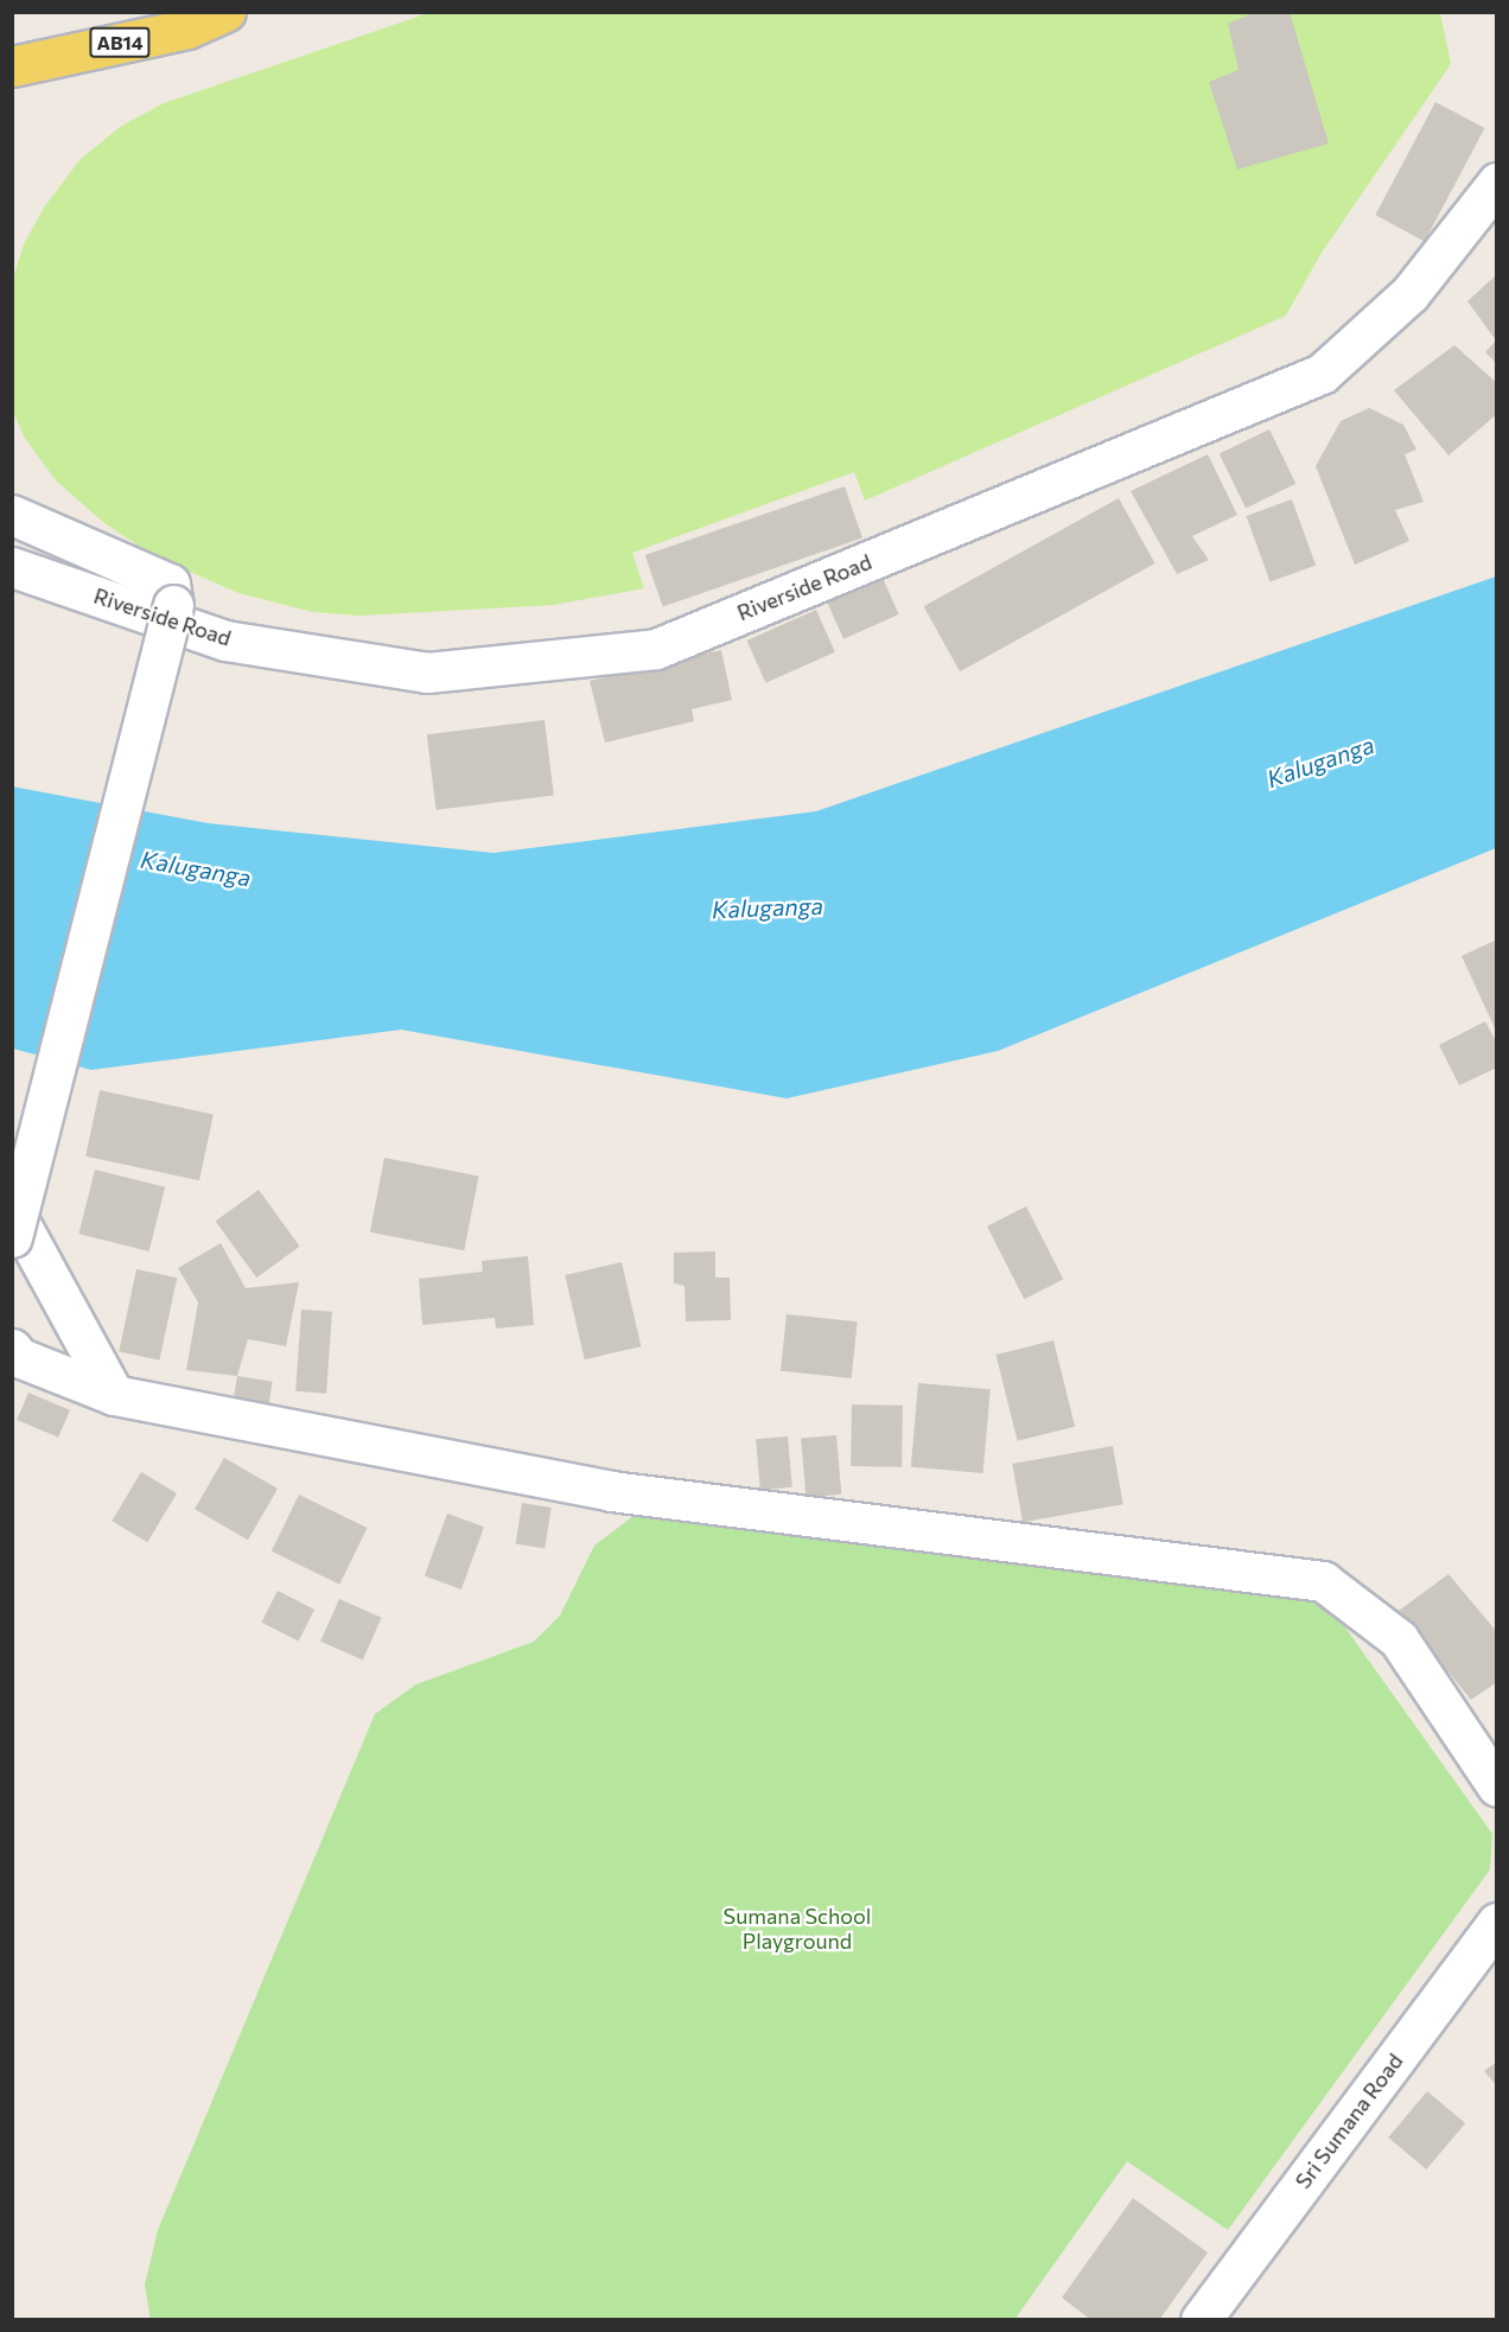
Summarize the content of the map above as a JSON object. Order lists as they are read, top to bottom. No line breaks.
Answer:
{"streets":{"main road":["AB14"],"street":["Riverside Road","Sri Sumana Road"]},"water":["Kaluganga"],"parks":["Sumana School Playground"]}
